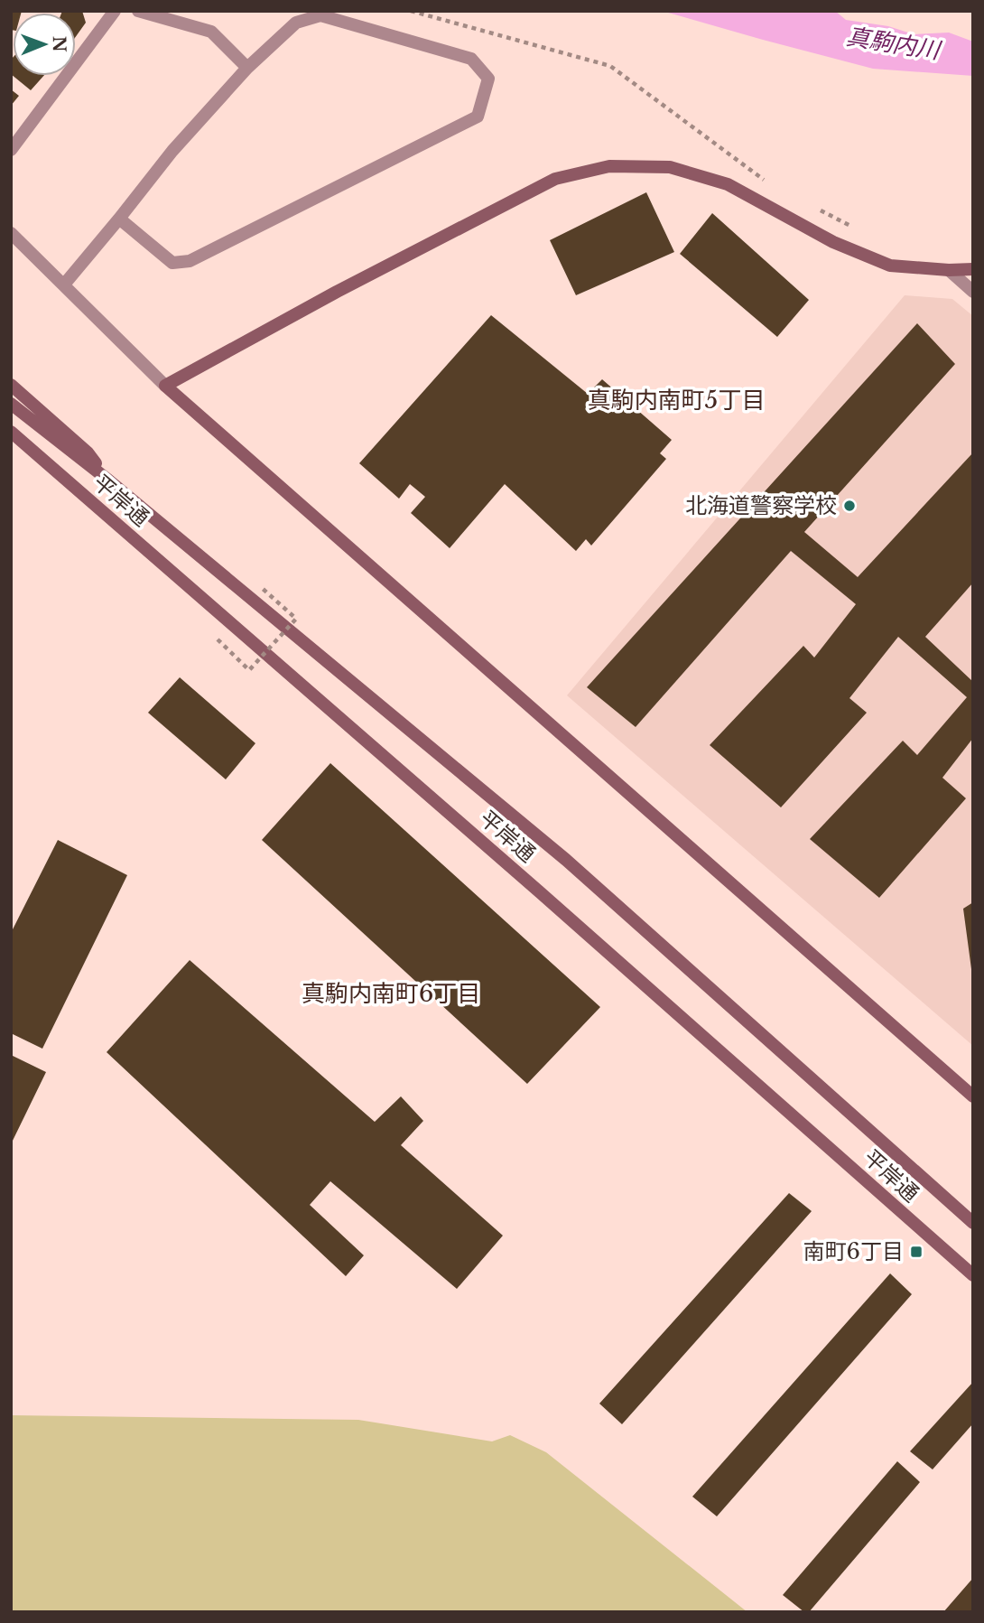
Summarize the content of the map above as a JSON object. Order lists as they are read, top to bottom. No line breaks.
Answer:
{"streets":{"street":["平岸通"]},"districts":["真駒内南町5丁目","真駒内南町6丁目"],"water":["真駒内川"],"places":{"other":["北海道警察学校"],"transit":["南町6丁目"]},"north":"right"}
